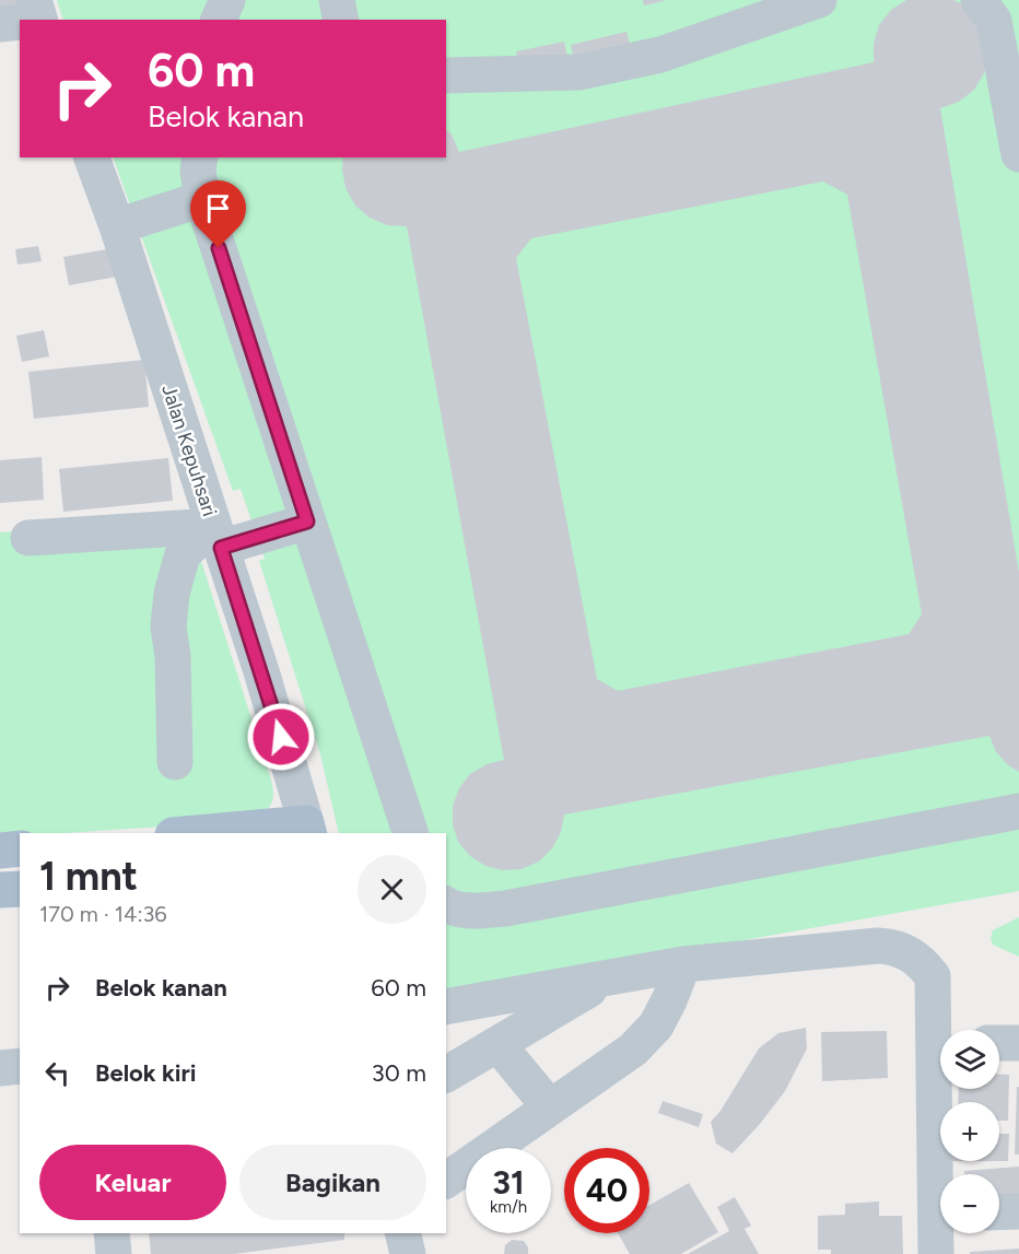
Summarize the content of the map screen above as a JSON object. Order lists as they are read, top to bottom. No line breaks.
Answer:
{"streets":{"street":["Jalan Kepuhsari"]},"page":{"turn":["60 m","Belok kanan"],"heading":["1 mnt","170 m · 14:36"],"list":[{"name":"Belok kanan","value":"60 m"},{"name":"Belok kiri","value":"30 m"}],"map_buttons":["+","−"],"buttons":["Keluar","Bagikan"],"speed":"31 km/h","limit":"40"}}
